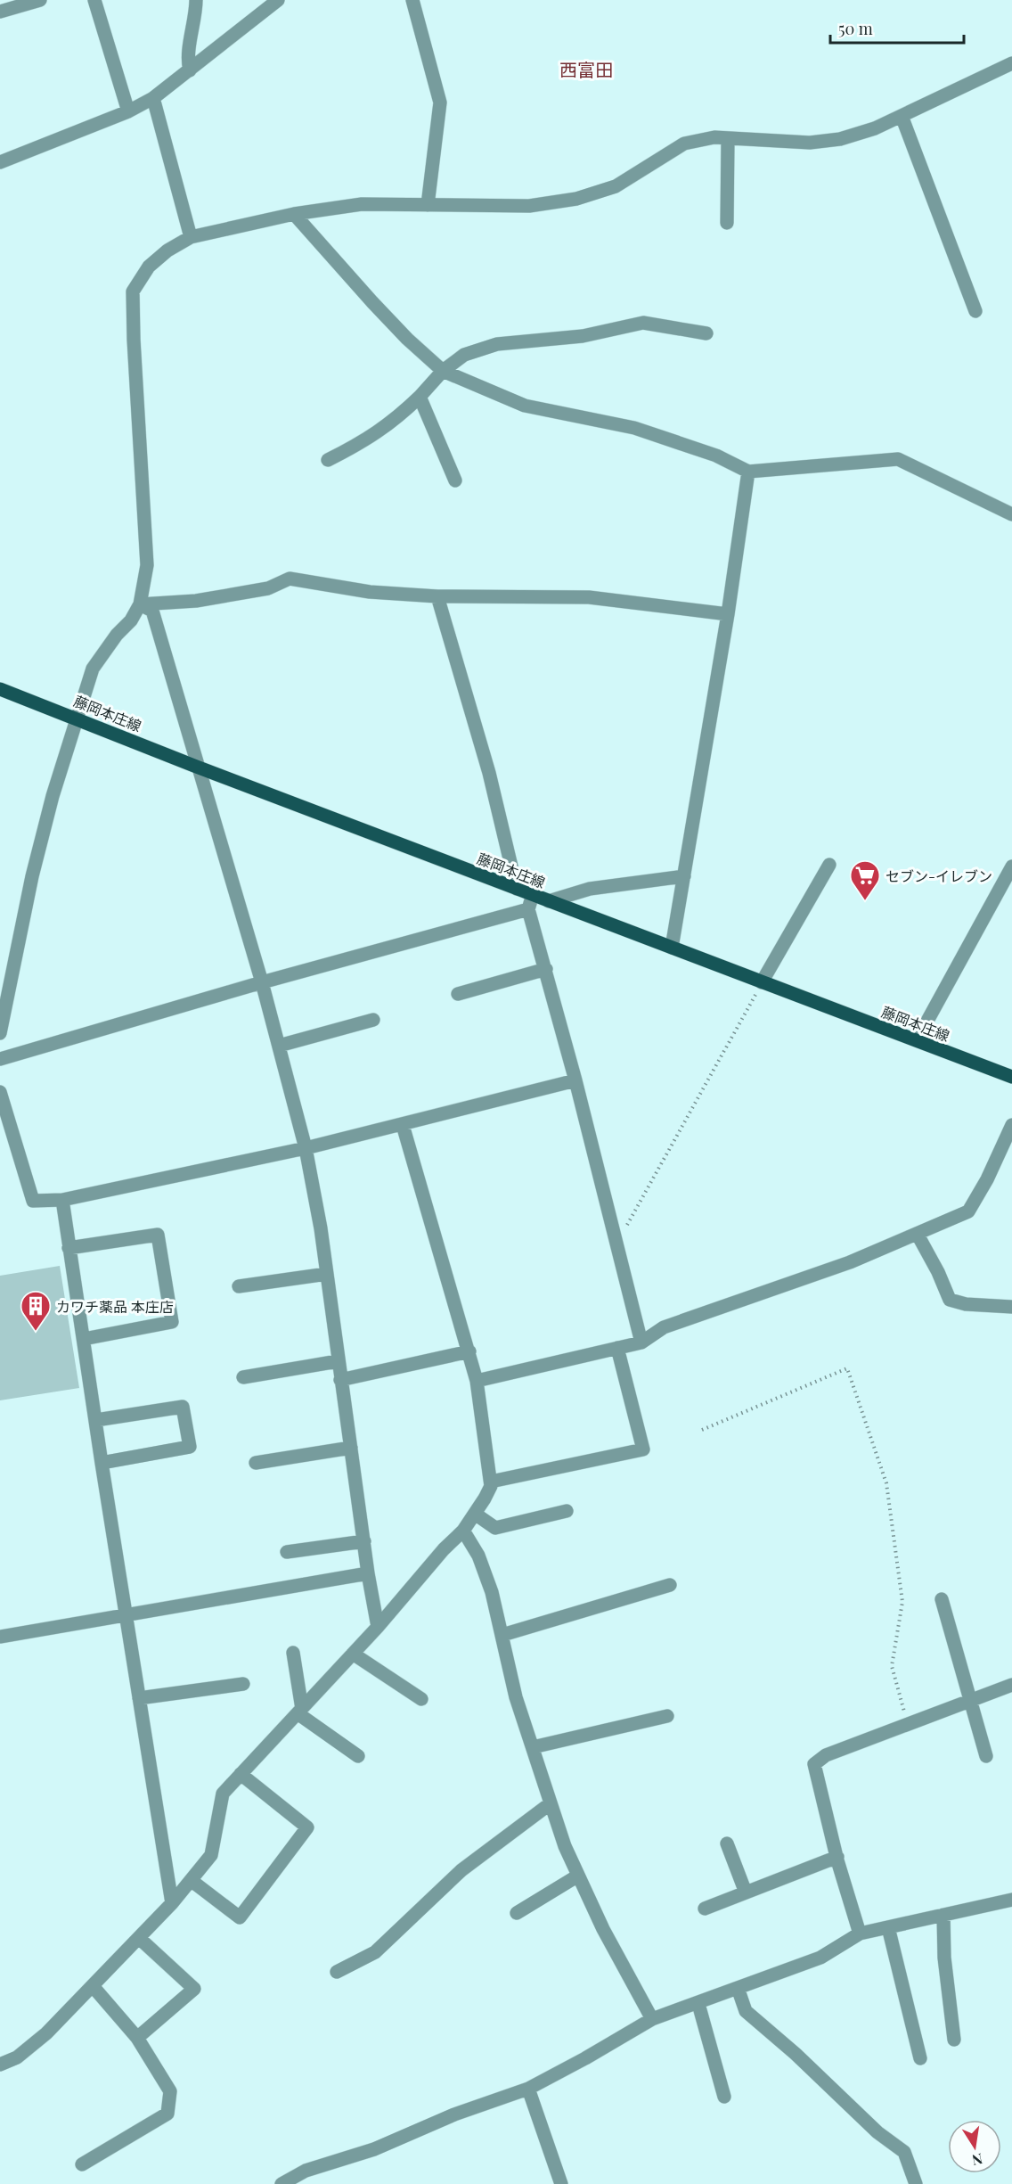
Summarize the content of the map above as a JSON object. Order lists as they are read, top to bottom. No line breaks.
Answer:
{"streets":{"main road":["藤岡本庄線"]},"districts":["西富田"],"places":{"supermarket":["セブン-イレブン"],"building":["カワチ薬品 本庄店"]},"scale_bar":"50 m","north":"bottom"}
